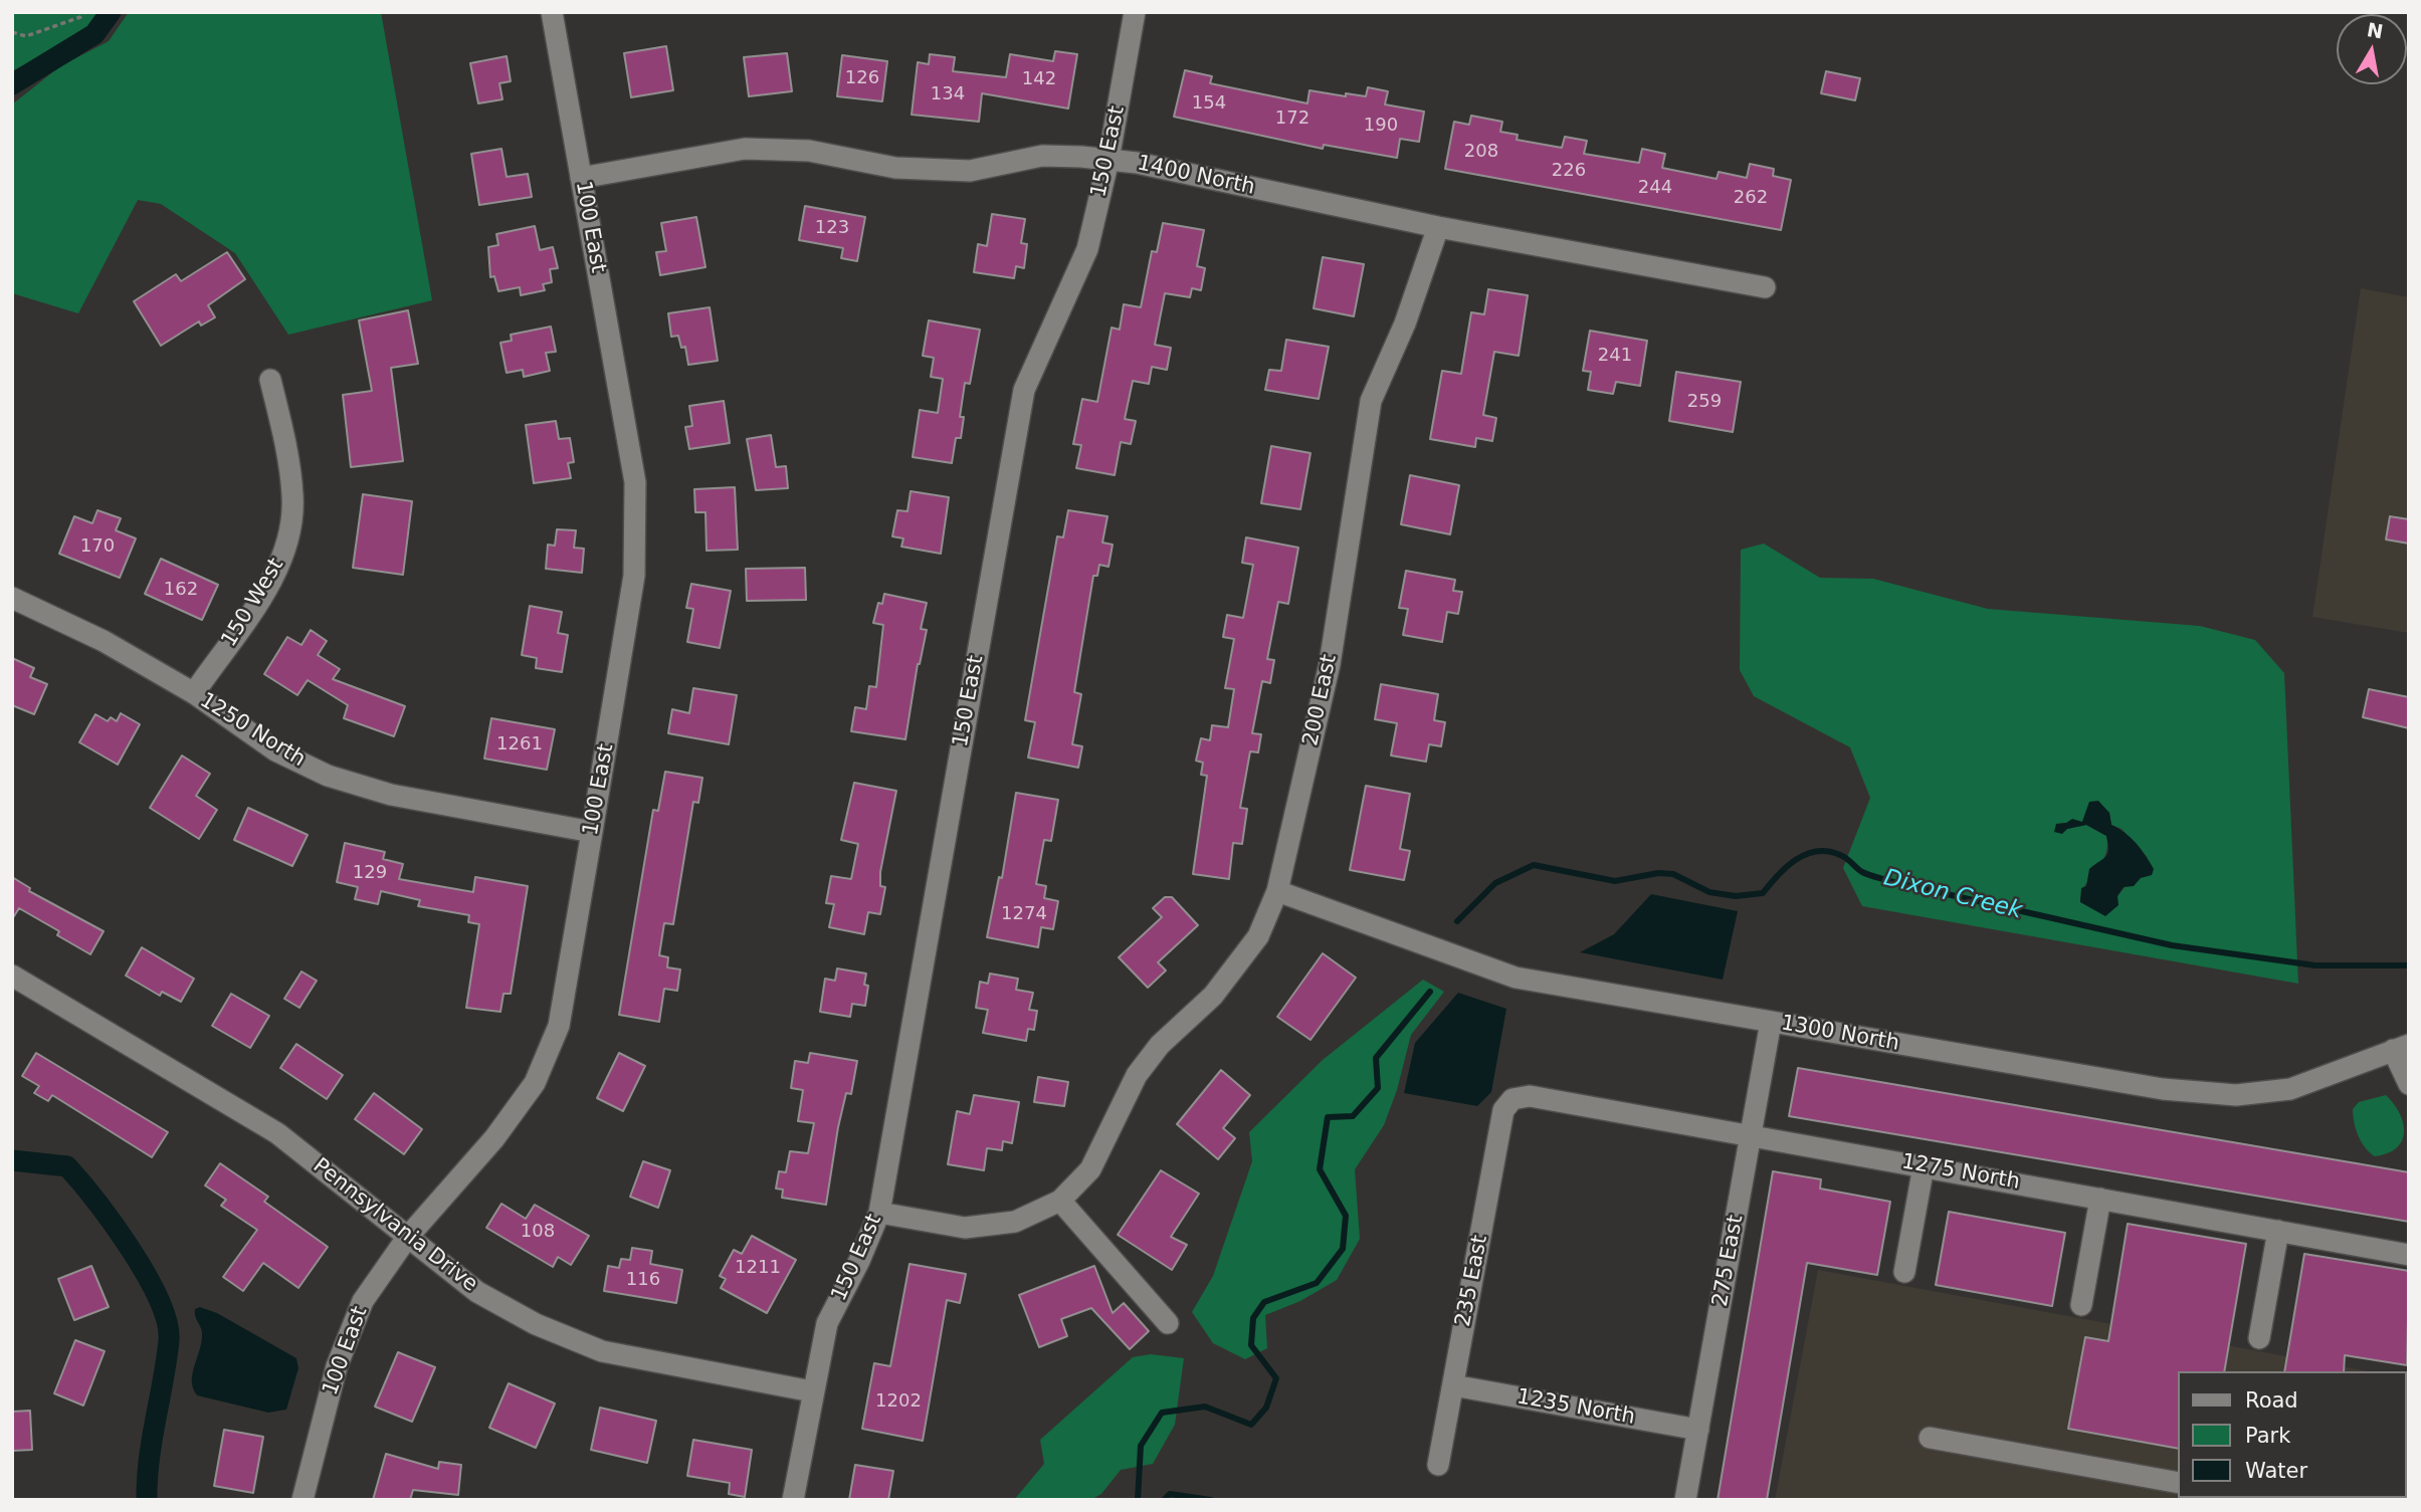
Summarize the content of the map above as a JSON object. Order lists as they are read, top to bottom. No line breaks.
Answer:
{"streets":{"street":["150 East","1400 North","100 East","150 West","200 East","1250 North","1300 North","1275 North","Pennsylvania Drive","275 East","235 East","1235 North"]},"crossings":[["150 East","1400 North"],["150 East","Pennsylvania Drive"],["1400 North","100 East"],["1400 North","200 East"],["100 East","1250 North"],["100 East","Pennsylvania Drive"],["150 West","1250 North"],["200 East","1300 North"],["1300 North","275 East"],["1275 North","275 East"],["1275 North","235 East"],["275 East","1235 North"],["235 East","1235 North"]],"water":["Dixon Creek"],"house_numbers":["126","142","134","154","172","190","208","226","244","262","123","241","259","170","162","1261","129","1274","108","1211","116","1202"],"legend":["Road","Park","Water"],"north":"top"}
